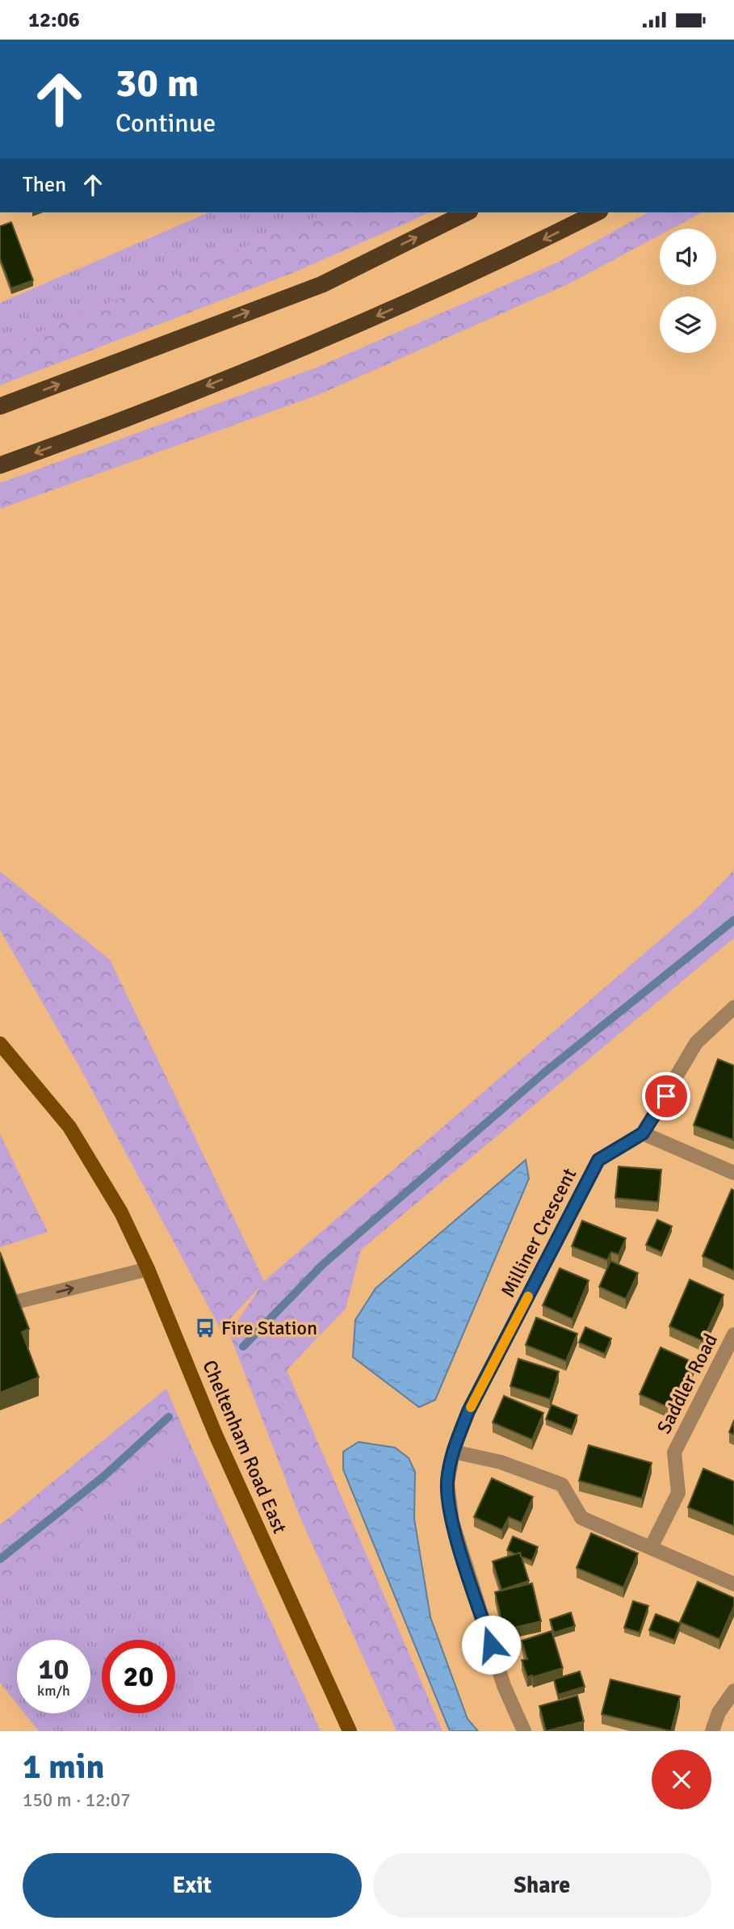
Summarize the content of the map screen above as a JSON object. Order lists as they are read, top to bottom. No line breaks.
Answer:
{"streets":{"main road":["Cheltenham Road East"],"street":["Milliner Crescent","Saddler Road"]},"places":{"bus stop":["Fire Station"]},"page":{"status":"12:06","turn":["30 m","Continue"],"then":"Then","speed":"10 km/h","limit":"20","heading":["1 min","150 m · 12:07"],"buttons":["Exit","Share"]}}
